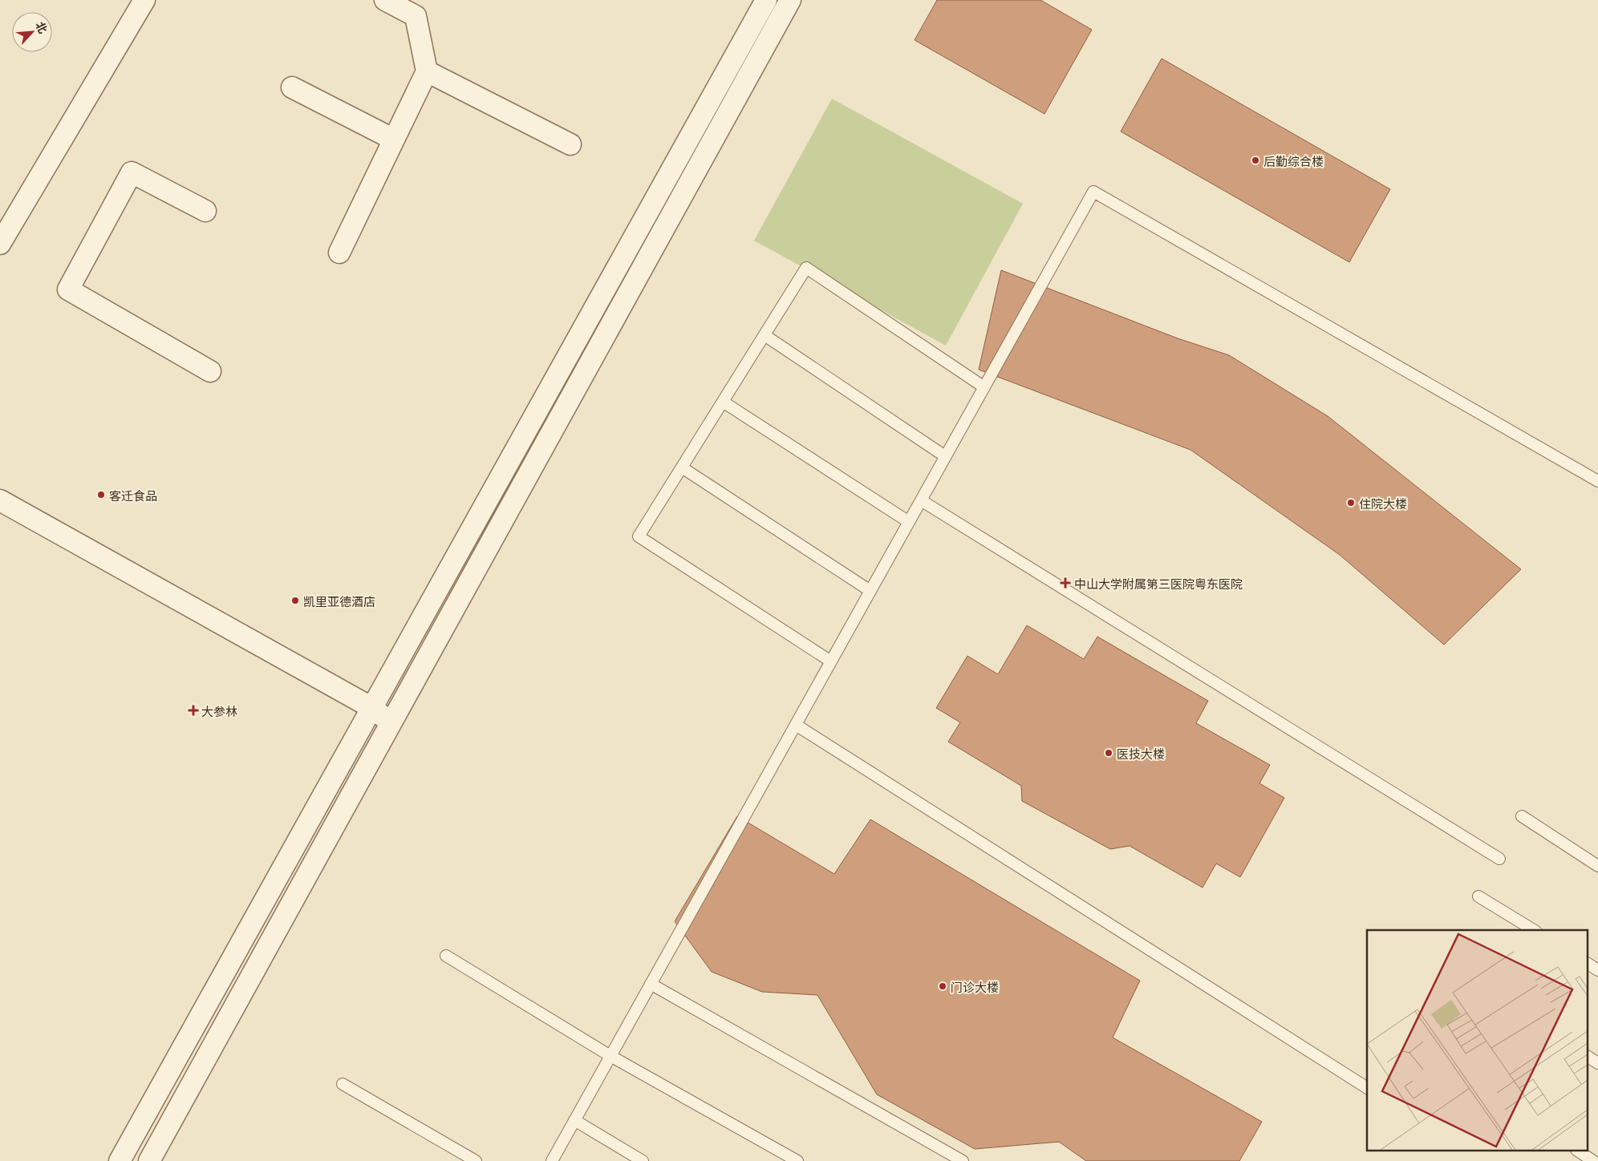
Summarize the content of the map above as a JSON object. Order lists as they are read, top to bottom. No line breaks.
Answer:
{"places":{"other":["后勤综合楼","客迁食品","住院大楼","凯里亚德酒店","医技大楼","门诊大楼"],"health":["中山大学附属第三医院粤东医院","大参林"]},"north":"top right"}
